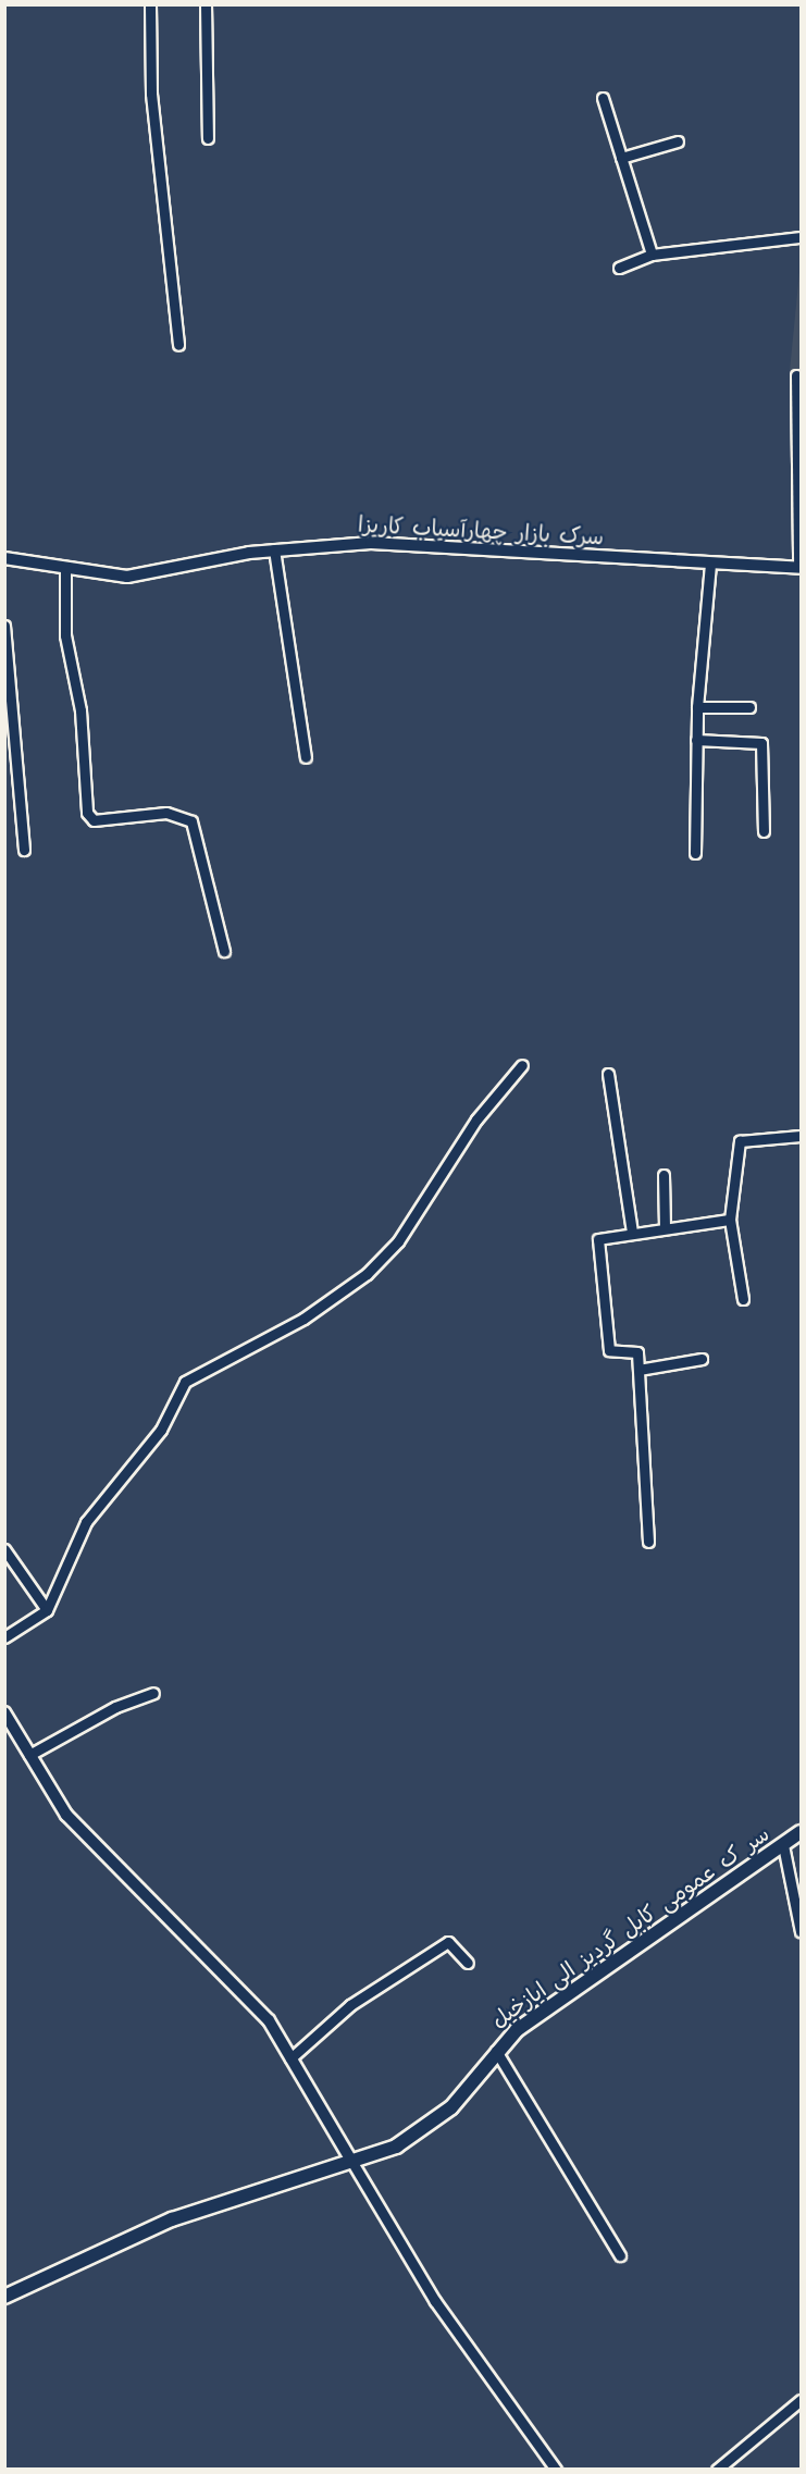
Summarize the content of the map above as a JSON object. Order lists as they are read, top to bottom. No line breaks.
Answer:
{"streets":{"main road":["سر ک عمومی کابل گردیز الی ایازخیل"],"street":["سرک بازار چهارآسیاب کاریزا"]}}
